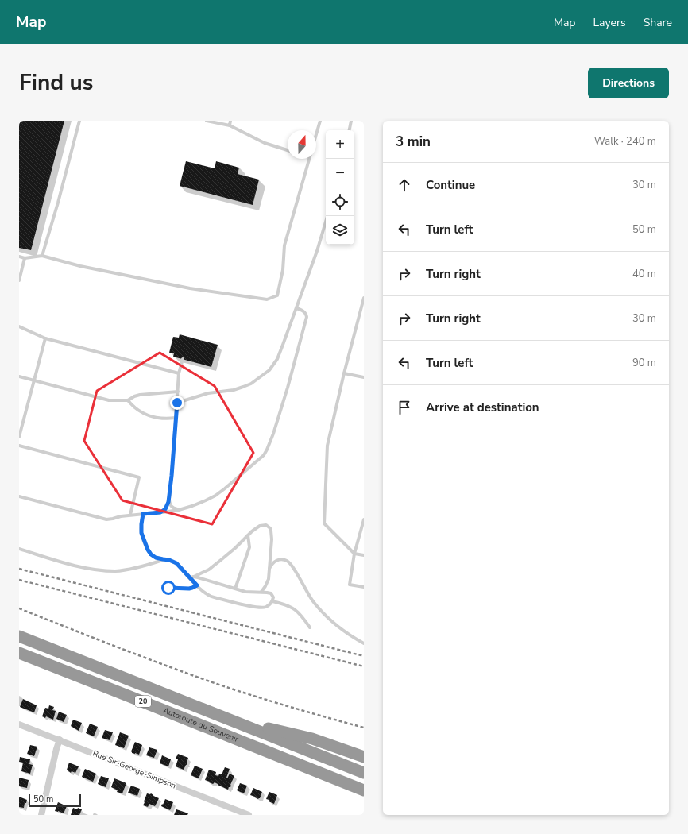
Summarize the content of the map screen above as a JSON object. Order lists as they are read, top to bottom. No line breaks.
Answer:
{"streets":{"highway":["20","Autoroute du Souvenir"],"street":["Rue Sir-George-Simpson"]},"scale_bar":"50 m","north":"top","page":{"header":"Map","nav":["Map","Layers","Share"],"title":"Find us","buttons":"Directions","heading":["3 min","Walk · 240 m"],"map_buttons":["+","−"],"list":[["Continue","30 m"],["Turn left","50 m"],["Turn right","40 m"],["Turn right","30 m"],["Turn left","90 m"],"Arrive at destination"],"scale":"50 m"}}
